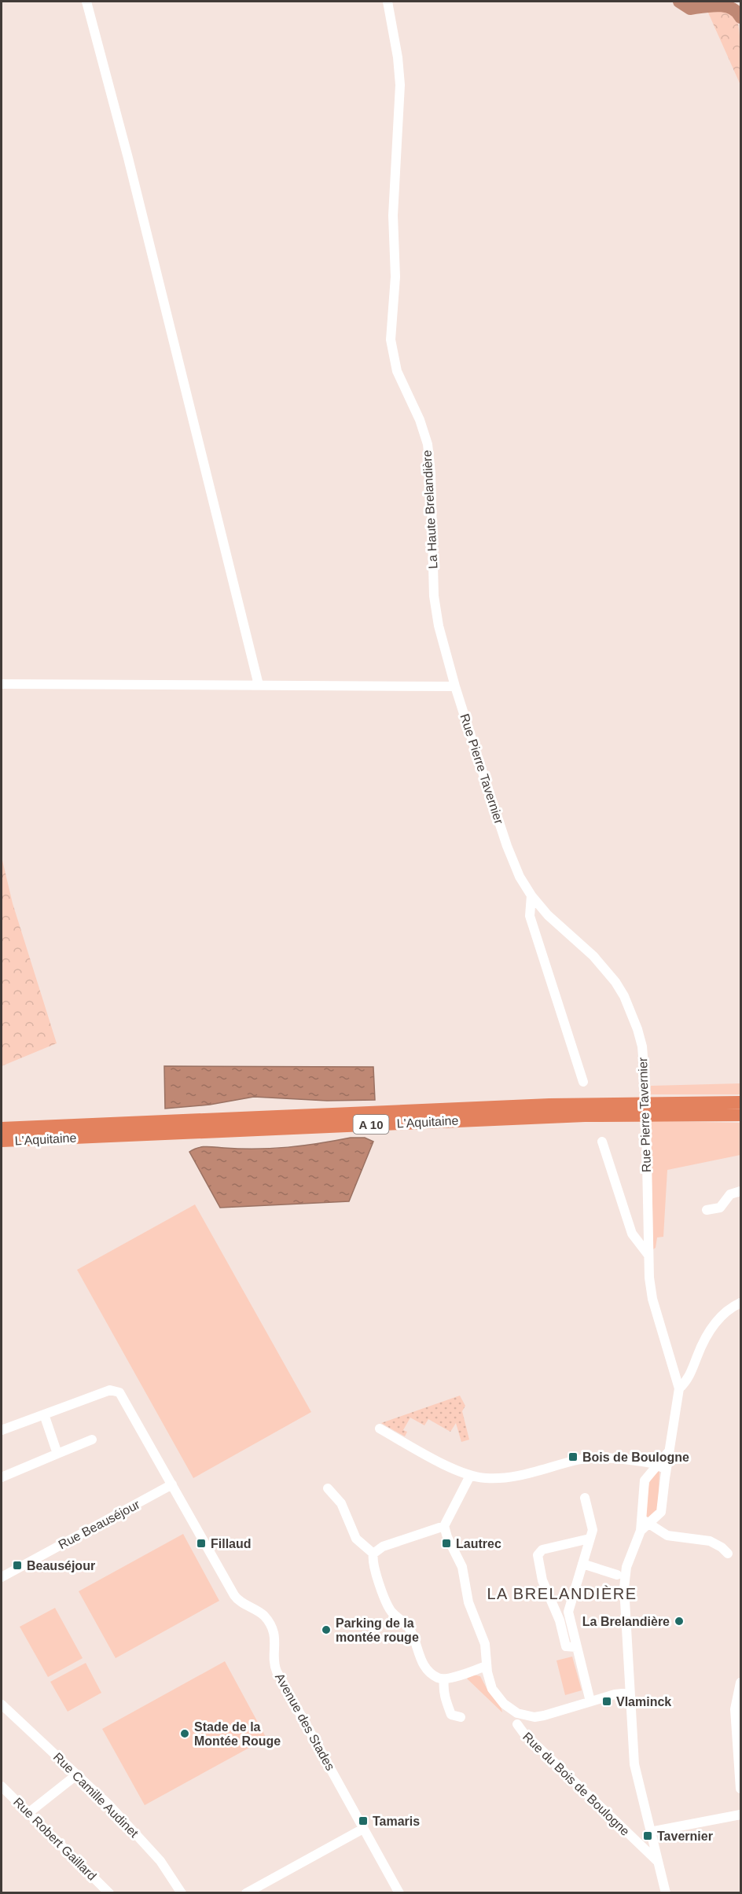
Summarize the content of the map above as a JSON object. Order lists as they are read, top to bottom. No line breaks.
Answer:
{"streets":{"highway":["L'Aquitaine","A 10"],"street":["La Haute Brelandière","Rue Pierre Tavernier","Rue Beauséjour","Avenue des Stades","Rue du Bois de Boulogne","Rue Camille Audinet","Rue Robert Gaillard"]},"crossings":[["La Haute Brelandière","Rue Pierre Tavernier"],["Rue Pierre Tavernier","Rue du Bois de Boulogne"],["Rue Beauséjour","Avenue des Stades"]],"districts":["LA BRELANDIÈRE"],"places":{"transit":["Bois de Boulogne","Fillaud","Lautrec","Beauséjour","Vlaminck","Tamaris","Tavernier"],"other":["La Brelandière","Parking de la montée rouge","Stade de la Montée Rouge"]}}
